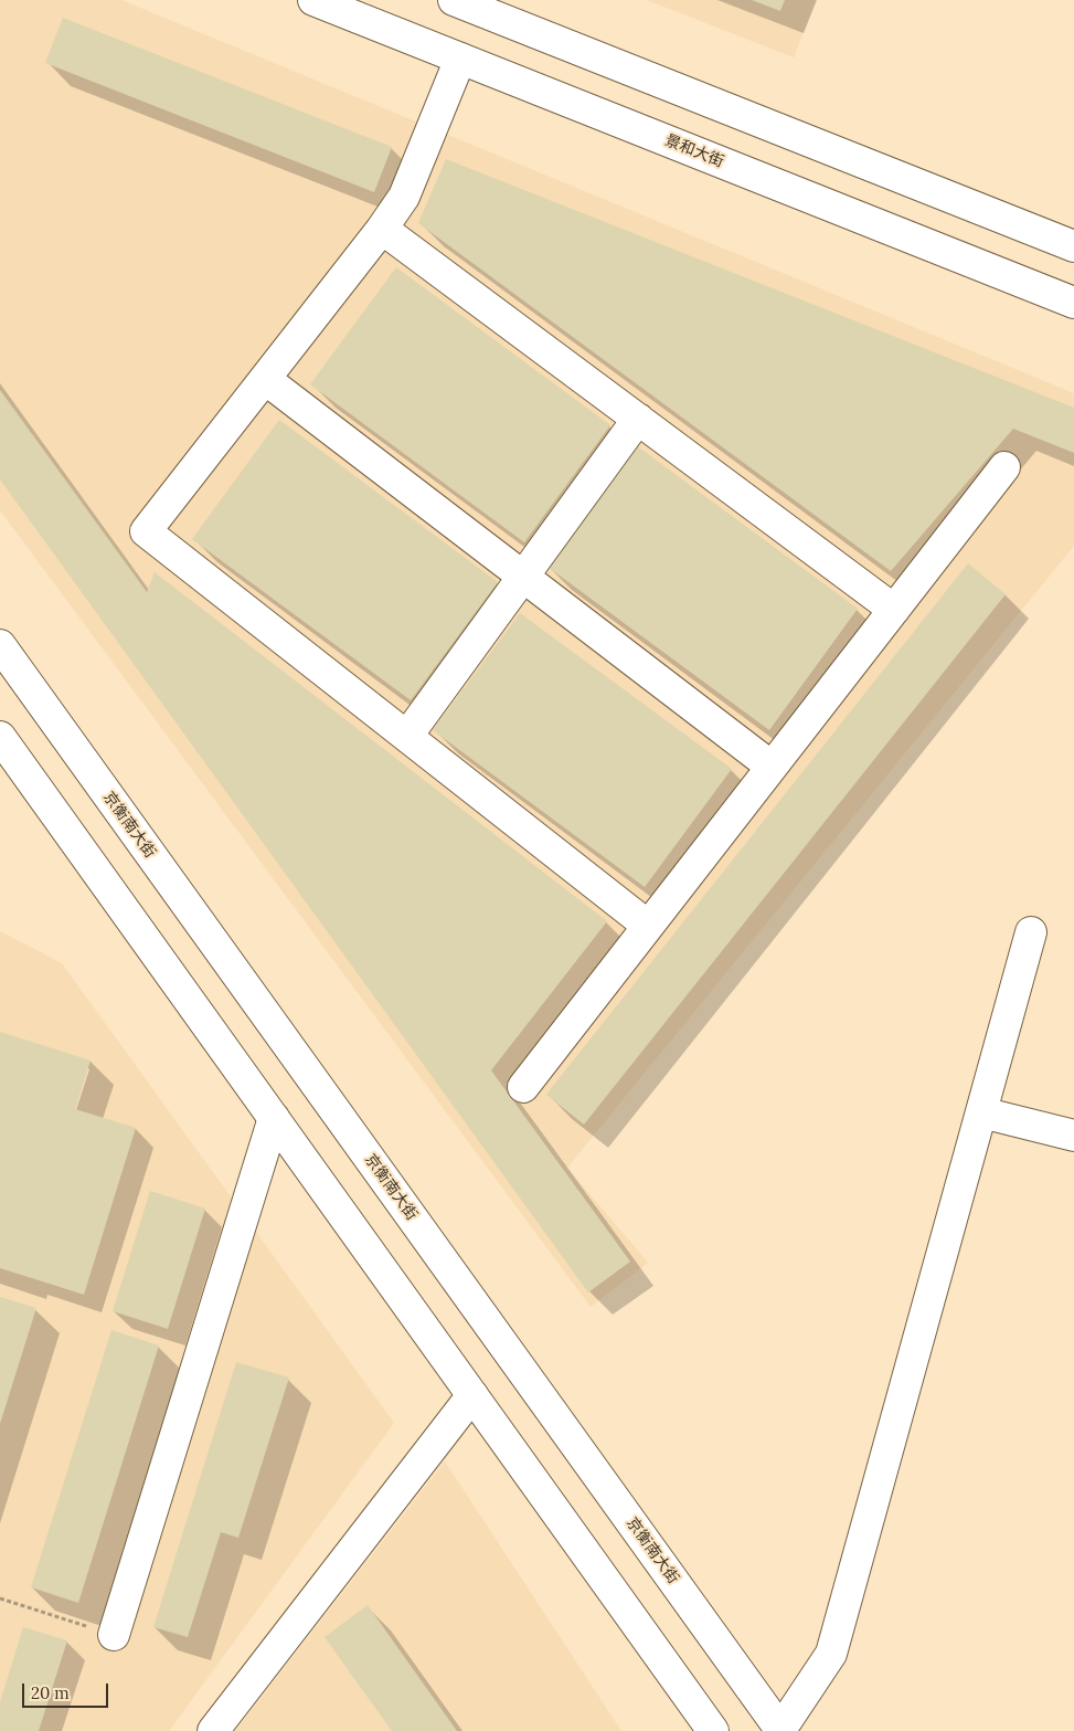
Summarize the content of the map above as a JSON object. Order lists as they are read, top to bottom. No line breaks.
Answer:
{"streets":{"main road":["景和大街","京衡南大街"]},"scale_bar":"20 m"}
